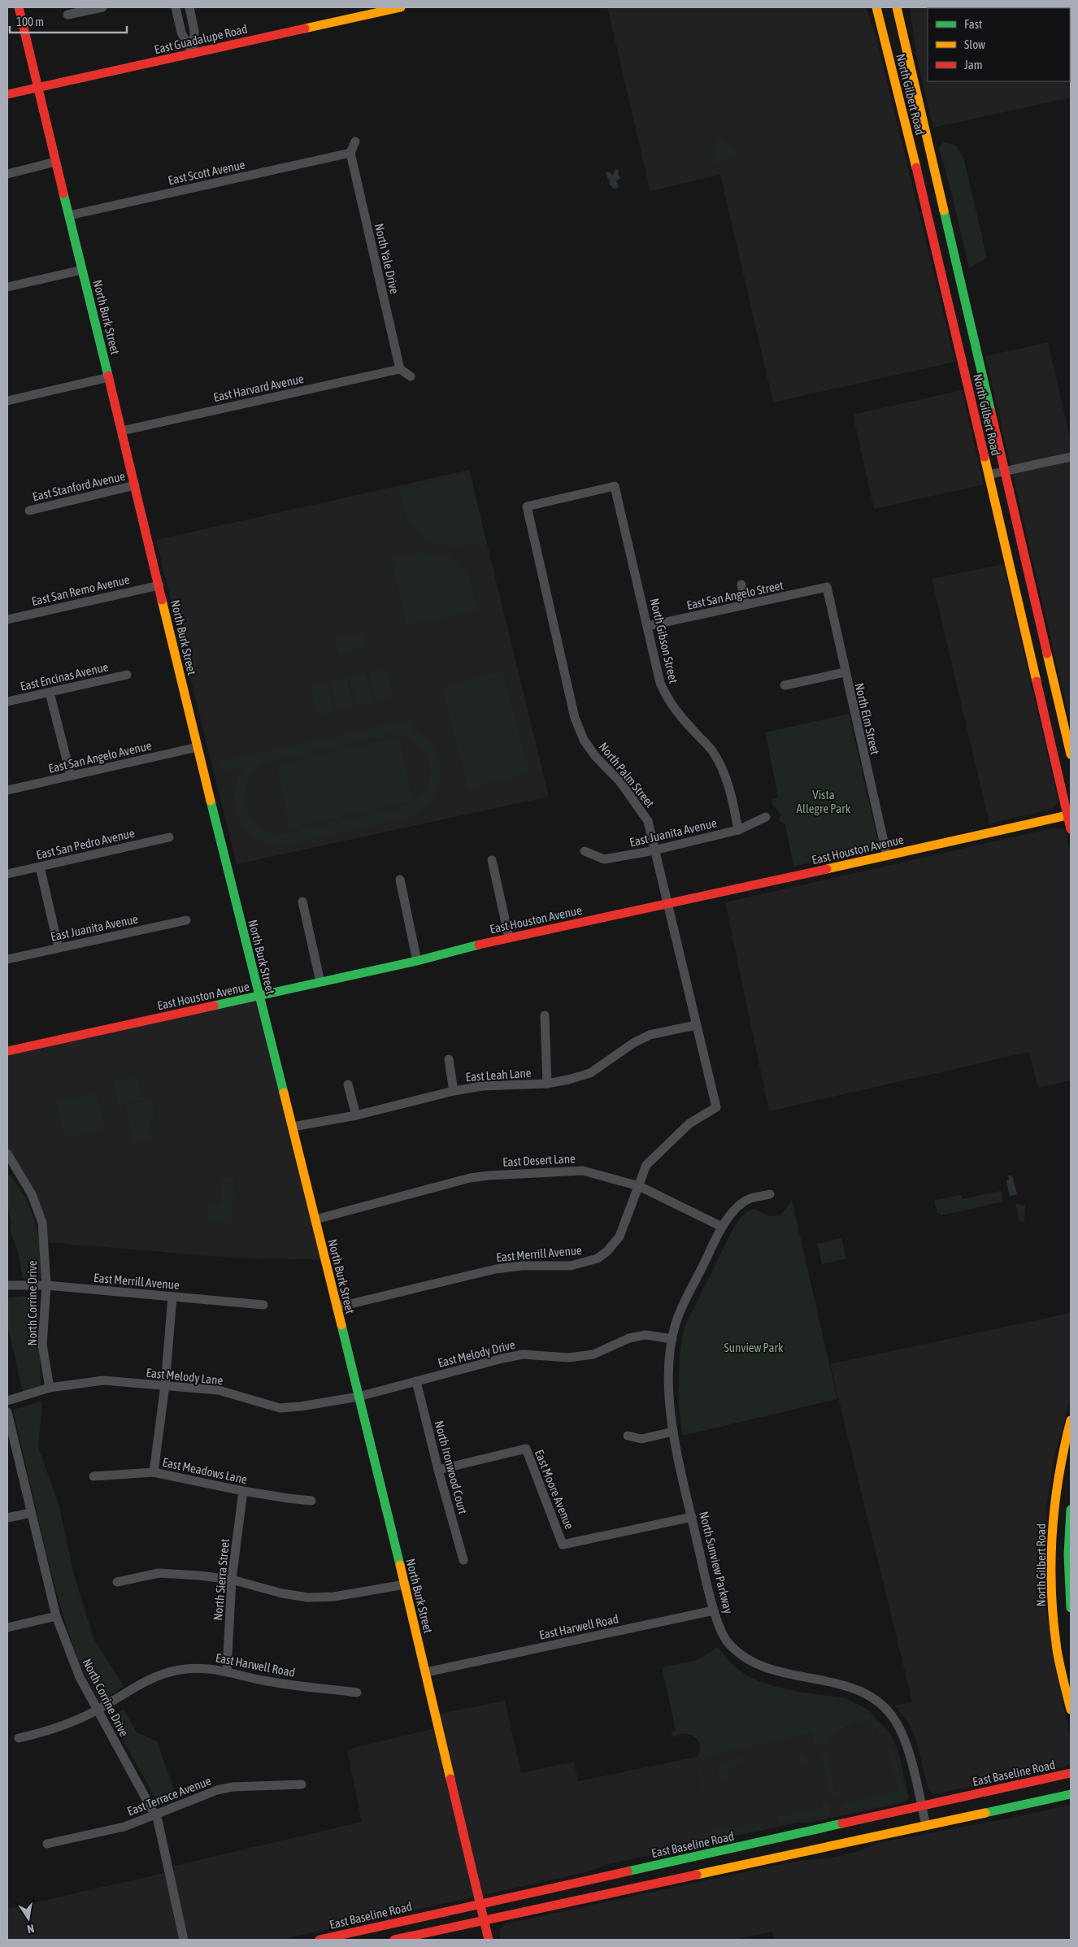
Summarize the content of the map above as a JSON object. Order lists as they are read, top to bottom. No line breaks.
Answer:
{"streets":{"main road":["East Guadalupe Road","North Gilbert Road","North Burk Street","East Houston Avenue","East Baseline Road"],"street":["East Scott Avenue","North Yale Drive","East Harvard Avenue","East Stanford Avenue","East San Remo Avenue","East San Angelo Street","North Gibson Street","East Encinas Avenue","North Elm Street","East San Angelo Avenue","North Palm Street","East Juanita Avenue","East San Pedro Avenue","East Leah Lane","East Desert Lane","East Merrill Avenue","North Corrine Drive","East Melody Drive","East Melody Lane","North Ironwood Court","East Meadows Lane","East Moore Avenue","North Sunview Parkway","North Sierra Street","East Harwell Road","East Terrace Avenue"]},"crossings":[["East Guadalupe Road","North Burk Street"],["North Gilbert Road","East Houston Avenue"],["East Scott Avenue","North Yale Drive"],["East Scott Avenue","North Burk Street"],["North Yale Drive","East Harvard Avenue"],["North Burk Street","East Harvard Avenue"],["North Burk Street","East Stanford Avenue"],["North Burk Street","East San Remo Avenue"],["North Burk Street","East San Angelo Avenue"],["North Burk Street","East Houston Avenue"],["North Burk Street","East Leah Lane"],["North Burk Street","East Desert Lane"],["North Burk Street","East Merrill Avenue"],["North Burk Street","East Melody Drive"],["North Burk Street","East Melody Lane"],["North Burk Street","East Harwell Road"],["North Burk Street","East Baseline Road"],["East San Angelo Street","North Gibson Street"],["East San Angelo Street","North Elm Street"],["North Gibson Street","North Palm Street"],["North Gibson Street","East Juanita Avenue"],["North Elm Street","East Houston Avenue"],["North Palm Street","East Juanita Avenue"],["North Palm Street","East Houston Avenue"],["North Palm Street","East Leah Lane"],["North Palm Street","East Merrill Avenue"],["East Desert Lane","East Merrill Avenue"],["East Desert Lane","North Sunview Parkway"],["East Merrill Avenue","North Corrine Drive"],["North Corrine Drive","East Melody Lane"],["North Corrine Drive","East Harwell Road"],["North Corrine Drive","East Terrace Avenue"],["East Melody Drive","East Melody Lane"],["East Melody Drive","North Ironwood Court"],["East Melody Drive","North Sunview Parkway"],["North Ironwood Court","East Moore Avenue"],["East Meadows Lane","North Sierra Street"],["East Moore Avenue","North Sunview Parkway"],["North Sunview Parkway","East Harwell Road"],["North Sunview Parkway","East Baseline Road"],["North Sierra Street","East Harwell Road"]],"parks":["Vista Allegre Park","Sunview Park"],"legend":["Fast","Slow","Jam"],"scale_bar":"100 m","north":"bottom"}
